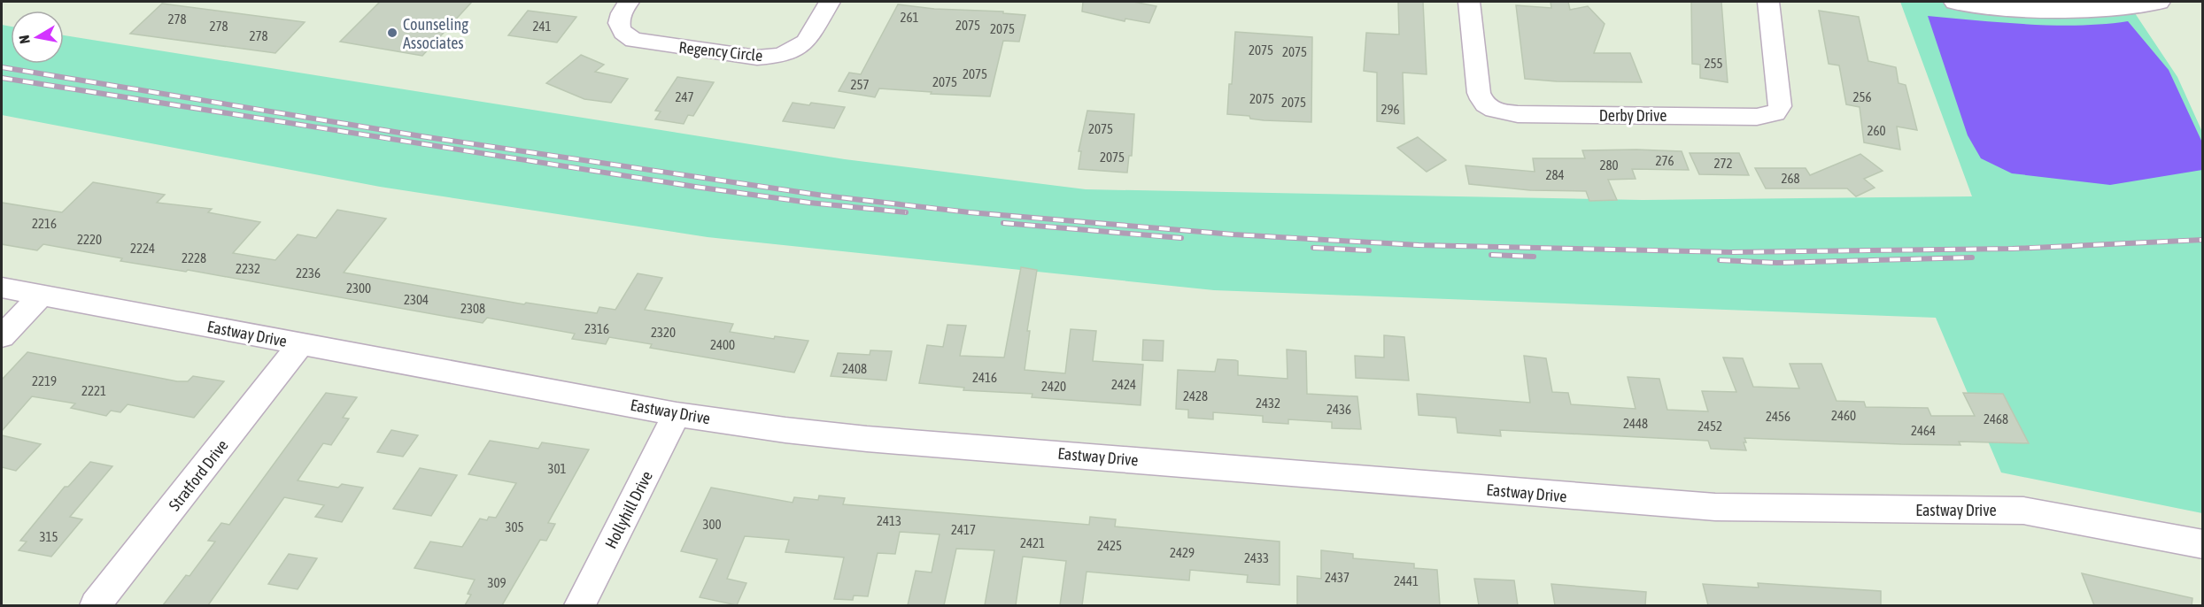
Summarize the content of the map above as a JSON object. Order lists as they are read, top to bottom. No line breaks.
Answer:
{"streets":{"street":["Regency Circle","Derby Drive","Eastway Drive","Stratford Drive","Hollyhill Drive"]},"crossings":[["Eastway Drive","Stratford Drive"],["Eastway Drive","Hollyhill Drive"]],"places":["Counseling Associates"],"house_numbers":["261","278","2075","278","241","2075","278","2075","2075","255","2075","2075","257","247","256","2075","2075","296","2075","260","2075","276","272","280","284","268","2216","2220","2224","2228","2232","2236","2300","2304","2308","2316","2320","2400","2408","2416","2219","2424","2420","2221","2428","2432","2436","2460","2456","2468","2448","2452","2464","301","2413","300","305","2417","315","2421","2425","2429","2433","2437","2441","309"],"north":"left"}
